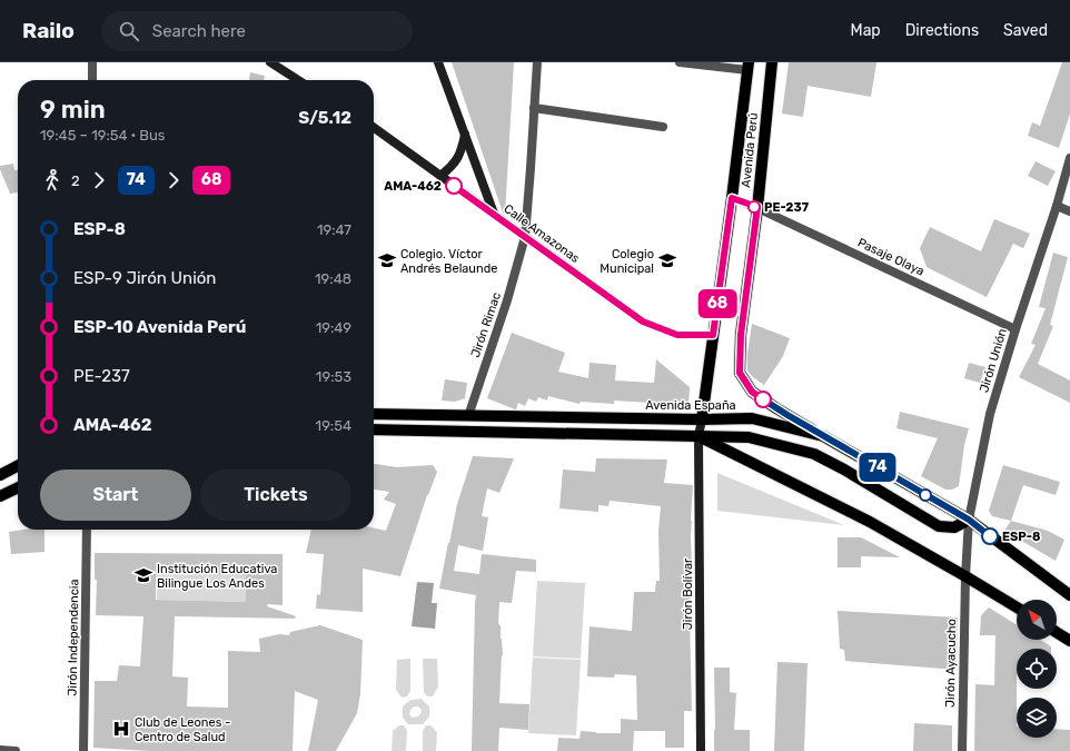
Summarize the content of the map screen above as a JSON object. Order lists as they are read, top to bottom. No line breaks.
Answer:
{"streets":{"main road":["Avenida Perú","Avenida España"],"street":["Calle Amazonas","Pasaje Olaya","Jirón Rimac","Jirón Unión","Jirón Bolívar","Jirón Independencia","Jirón Ayacucho"]},"crossings":[["Avenida Perú","Calle Amazonas"],["Avenida Perú","Pasaje Olaya"],["Avenida Perú","Avenida España"],["Avenida Perú","Jirón Bolívar"],["Calle Amazonas","Jirón Rimac"],["Pasaje Olaya","Jirón Unión"],["Jirón Rimac","Avenida España"],["Jirón Unión","Avenida España"],["Jirón Unión","Jirón Ayacucho"]],"places":{"other":["AMA-462","PE-237","ESP-8"],"school or university":["Colegio. Víctor Andrés Belaunde","Colegio Municipal","Institución Educativa Bilingue Los Andes"],"hospital":["Club de Leones - Centro de Salud"]},"lines":["bus line 68","bus line 74"],"north":"top left","page":{"header":"Railo","search":"Search here","nav":["Map","Directions","Saved"],"on_map":["74","68"],"heading":["9 min","19:45 – 19:54 · Bus","S/5.12"],"legs":["2","74","68"],"list":[{"name":"ESP-8","value":"19:47"},{"name":"ESP-9 Jirón Unión","value":"19:48"},{"name":"ESP-10 Avenida Perú","value":"19:49"},{"name":"PE-237","value":"19:53"},{"name":"AMA-462","value":"19:54"}],"buttons":["Start","Tickets"]}}
